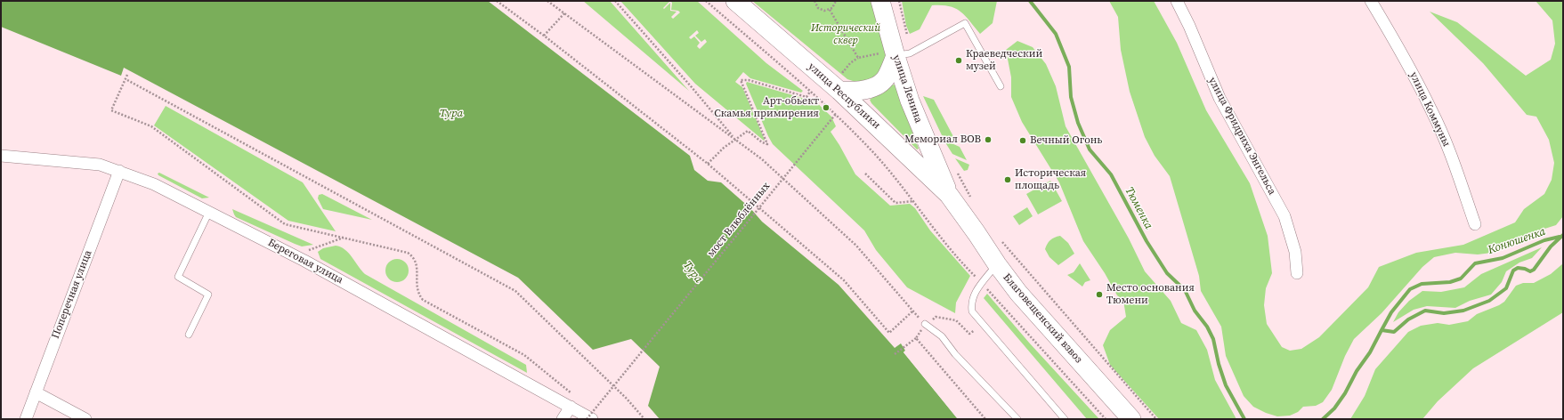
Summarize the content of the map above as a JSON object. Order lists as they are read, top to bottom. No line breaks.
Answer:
{"streets":{"main road":["улица Ленина","улица Республики","Благовещенский взвоз"],"street":["улица Коммуны","улица Фридриха Энгельса","Береговая улица","Поперечная улица"],"path":["мост Влюблённых"]},"crossings":[["улица Ленина","улица Республики"],["улица Ленина","Благовещенский взвоз"],["улица Республики","Благовещенский взвоз"],["Береговая улица","Поперечная улица"]],"water":["Тура","Тюменка","Конюшенка"],"parks":["Исторический сквер"],"places":["Краеведческий музей","Арт-обьект Скамья примирения","Мемориал ВОВ","Вечный Огонь","Историческая площадь","Место основания Тюмени"]}
